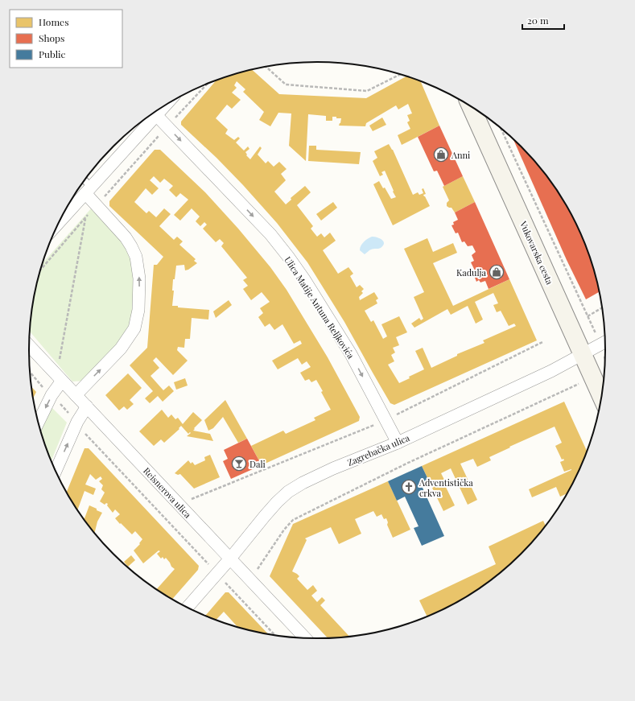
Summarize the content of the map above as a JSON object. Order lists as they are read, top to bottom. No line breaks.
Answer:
{"streets":{"main road":["Vukovarska cesta"],"street":["Ulica Matije Antuna Reljkovića","Zagrebačka ulica","Reisnerova ulica"]},"crossings":[["Vukovarska cesta","Zagrebačka ulica"],["Ulica Matije Antuna Reljkovića","Zagrebačka ulica"],["Zagrebačka ulica","Reisnerova ulica"]],"one_way":["Ulica Matije Antuna Reljkovića"],"places":{"shop":["Anni","Kadulja"],"bar":["Dali"],"church":["Adventistička crkva"]},"legend":["Homes","Shops","Public"],"scale_bar":"20 m"}
